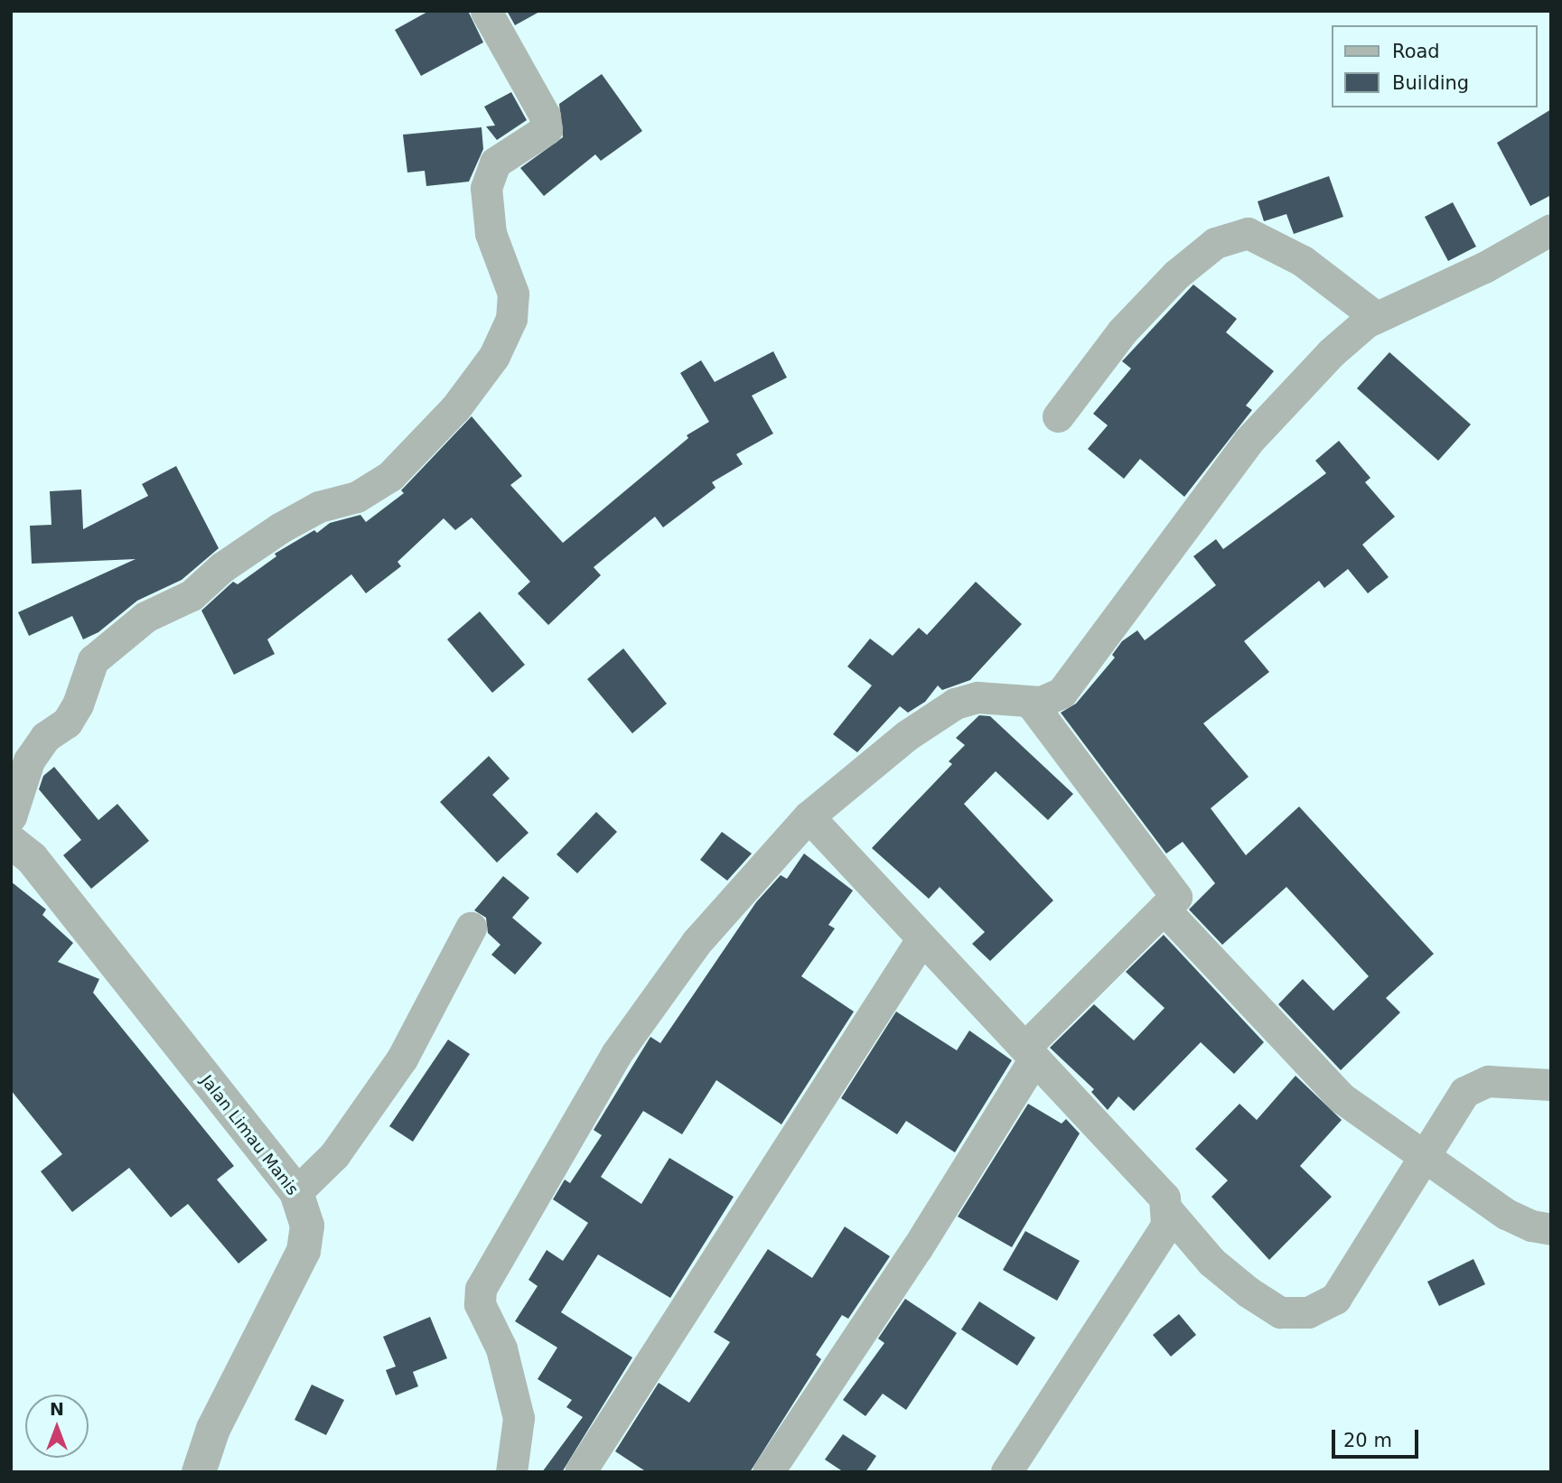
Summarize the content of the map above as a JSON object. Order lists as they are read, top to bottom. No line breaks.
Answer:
{"streets":{"street":["Jalan Limau Manis"]},"legend":["Road","Building"],"scale_bar":"20 m","north":"top"}
